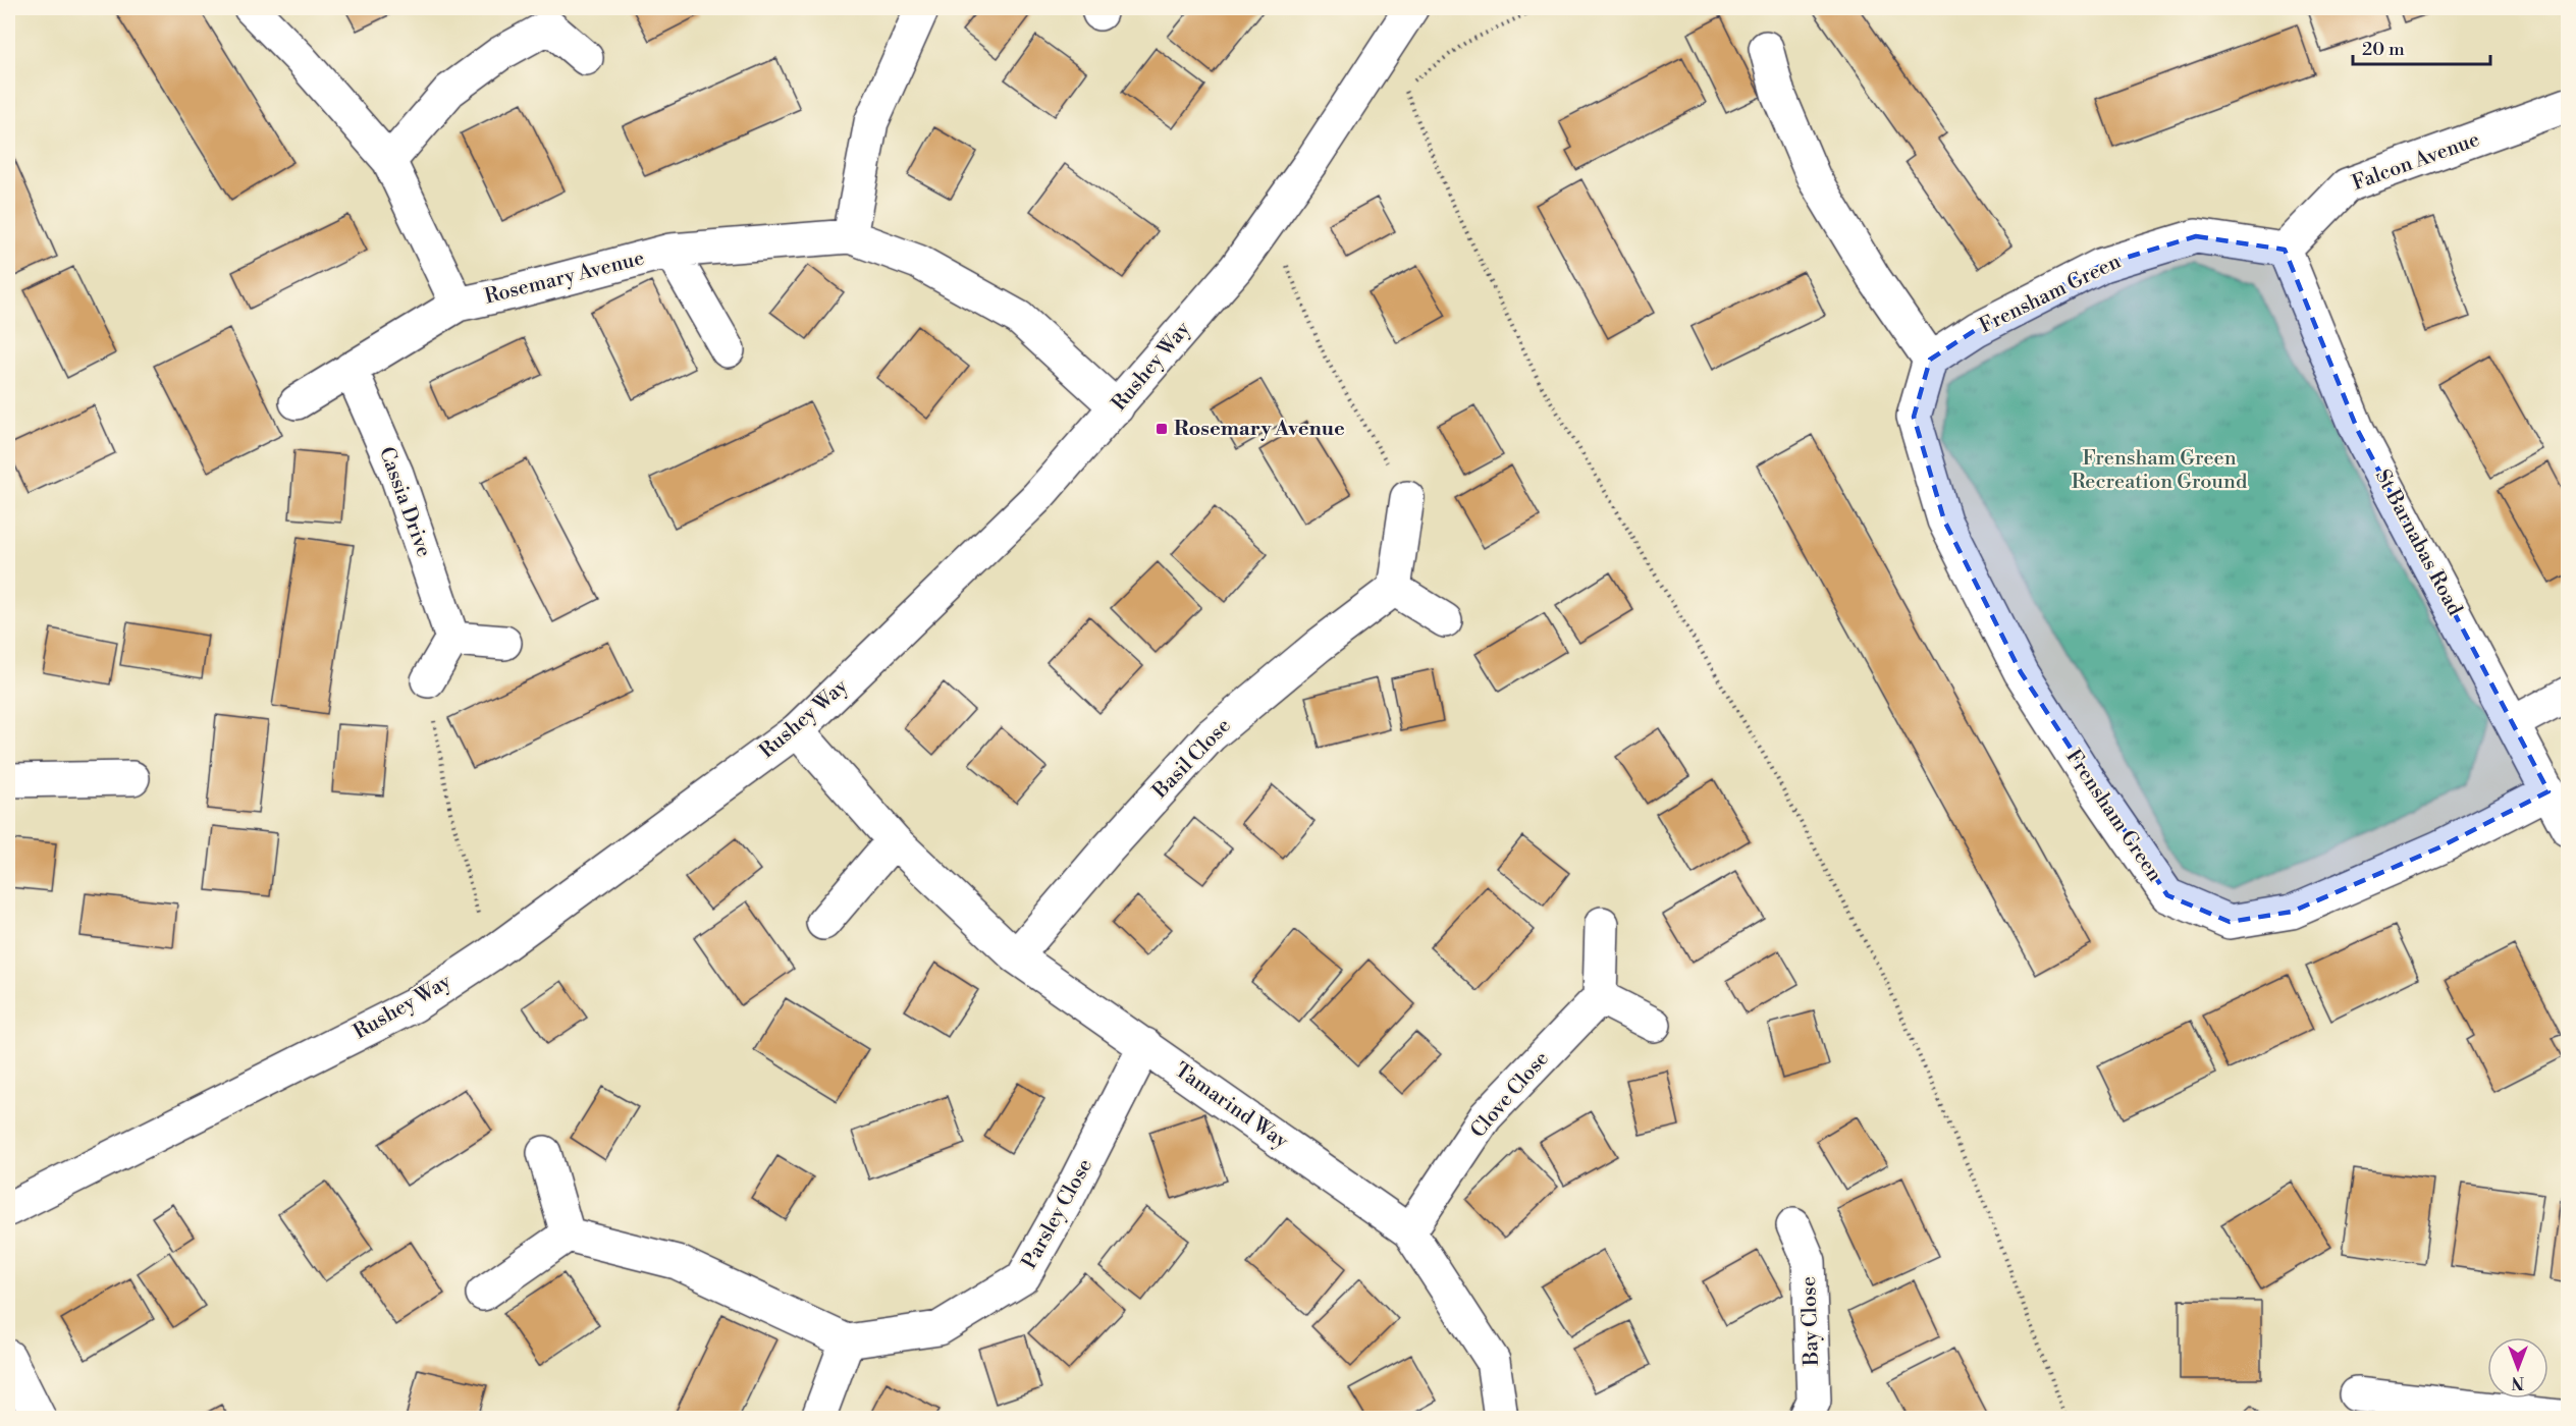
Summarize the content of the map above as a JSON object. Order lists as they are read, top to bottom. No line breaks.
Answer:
{"streets":{"street":["Falcon Avenue","Rosemary Avenue","Frensham Green","Rushey Way","Cassia Drive","St Barnabas Road","Basil Close","Clove Close","Tamarind Way","Parsley Close","Bay Close"]},"crossings":[["Falcon Avenue","Frensham Green"],["Falcon Avenue","St Barnabas Road"],["Rosemary Avenue","Rushey Way"],["Rosemary Avenue","Cassia Drive"],["Frensham Green","St Barnabas Road"],["Rushey Way","Tamarind Way"],["Basil Close","Tamarind Way"],["Clove Close","Tamarind Way"],["Tamarind Way","Parsley Close"]],"parks":["Frensham Green Recreation Ground"],"places":{"transit":["Rosemary Avenue"]},"scale_bar":"20 m","north":"bottom"}
